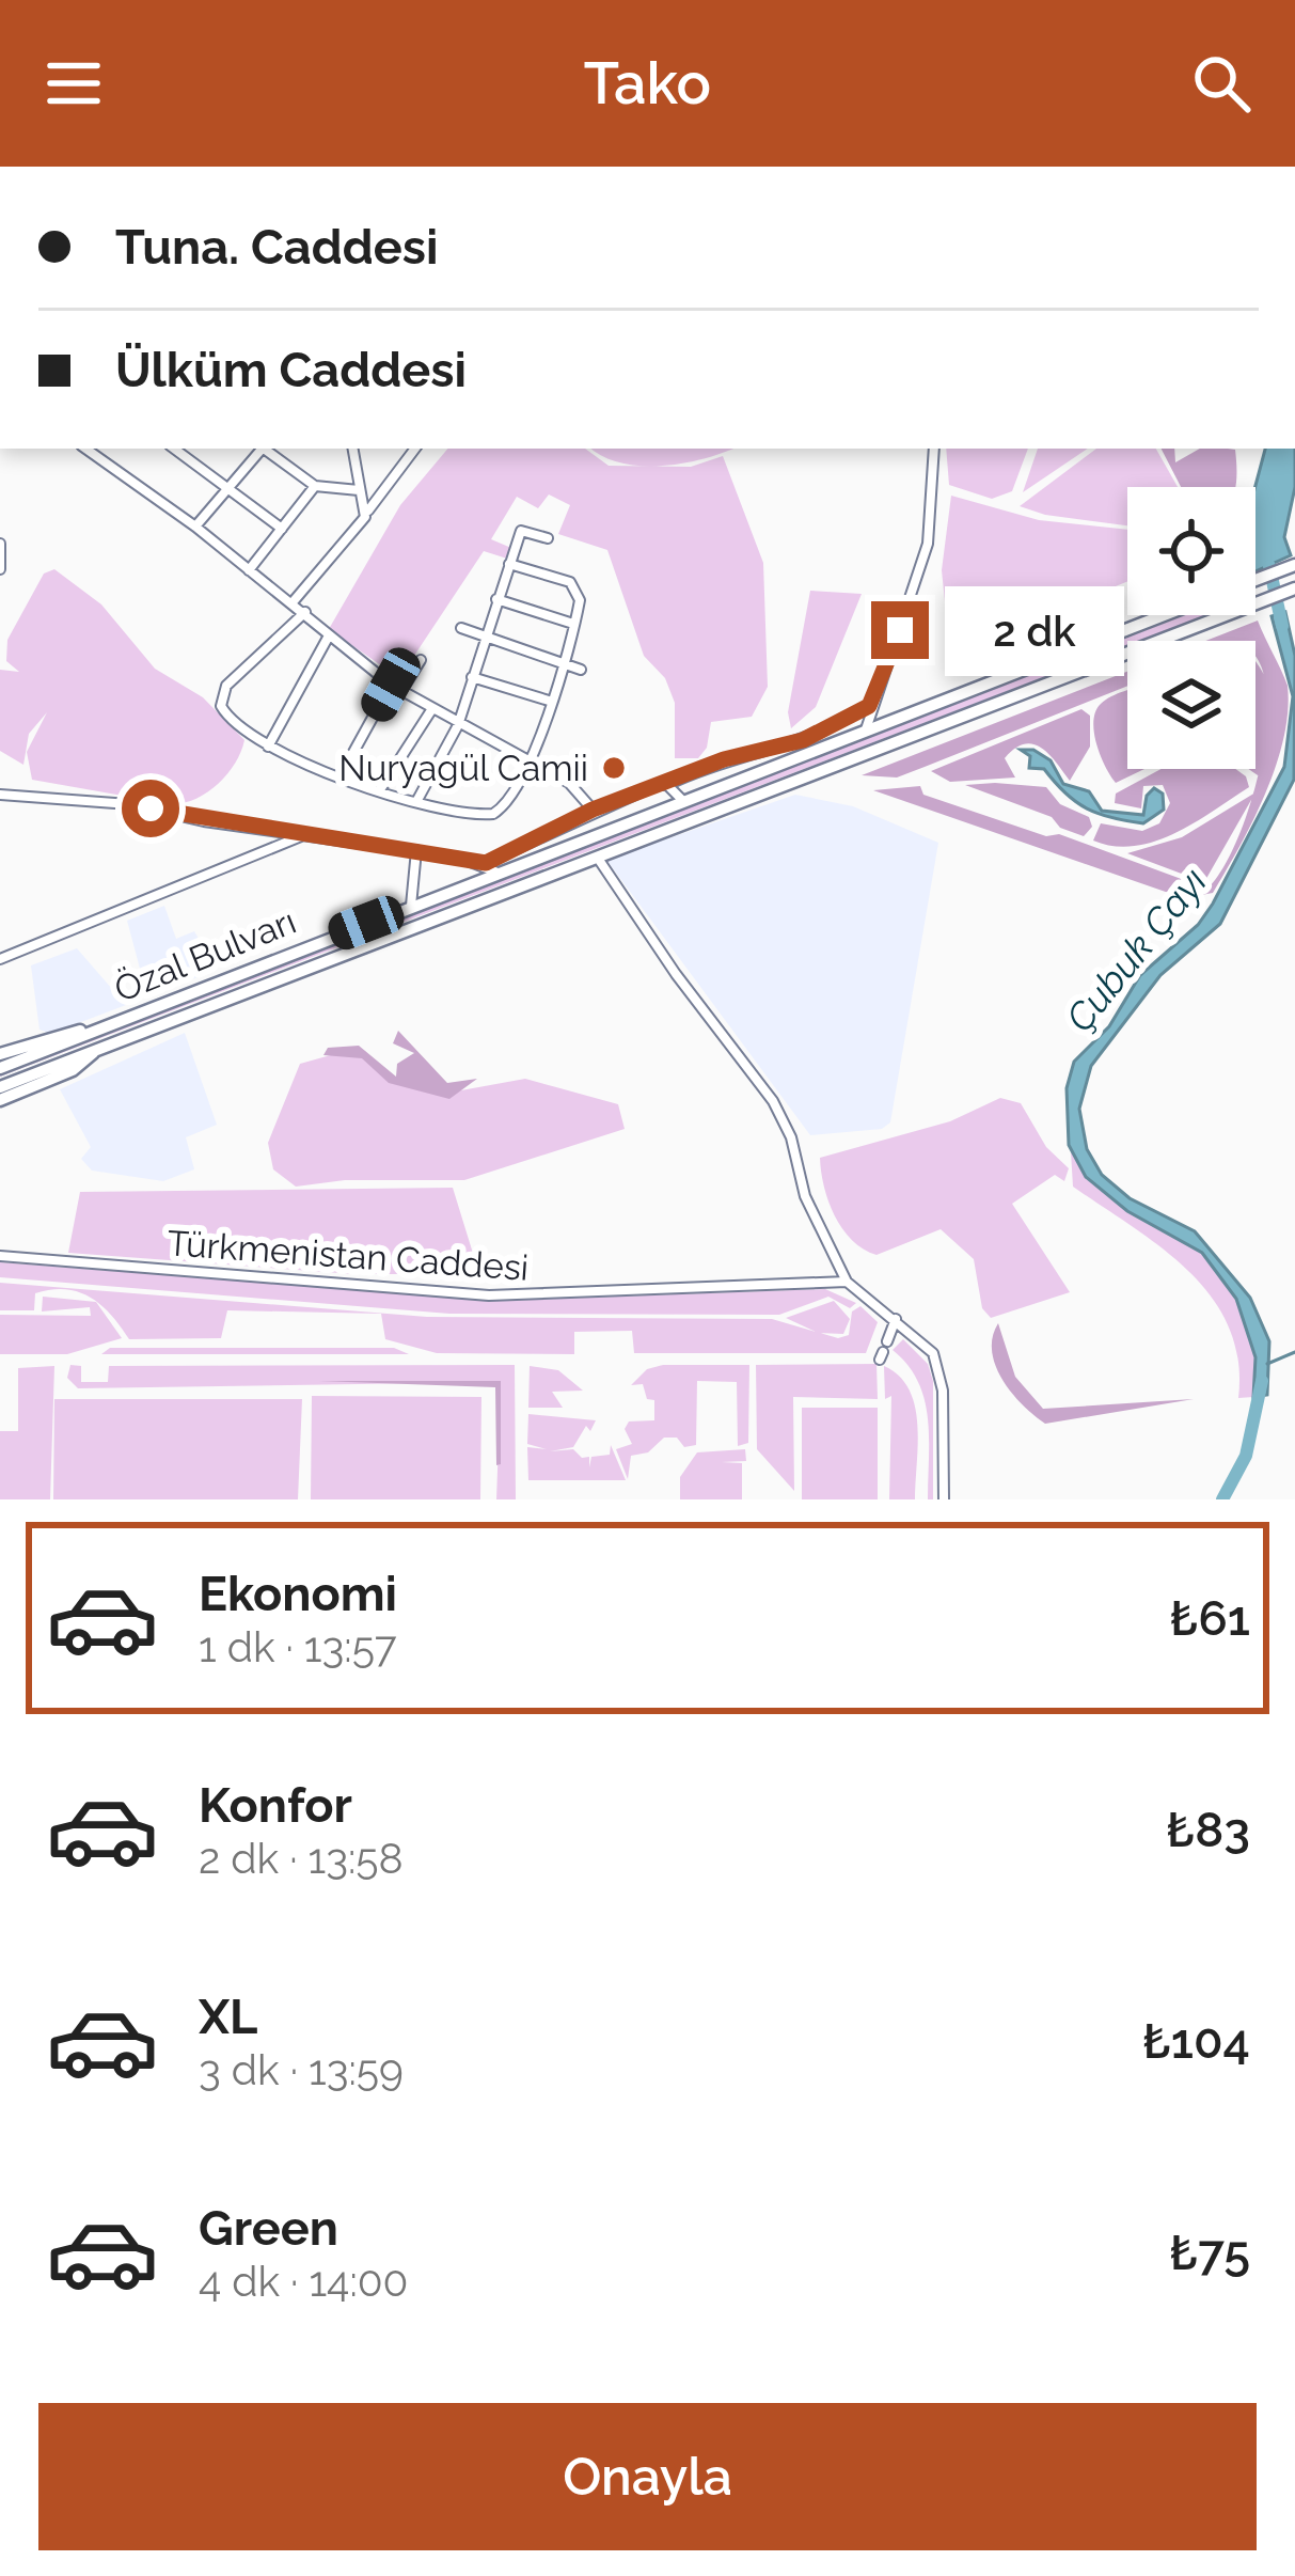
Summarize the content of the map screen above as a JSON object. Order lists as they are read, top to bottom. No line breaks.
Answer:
{"streets":{"highway":["Özal Bulvarı"],"street":["Türkmenistan Caddesi"]},"water":["Çubuk Çayı"],"places":["Nuryagül Camii"],"page":{"header":"Tako","banner":["Tuna. Caddesi","Ülküm Caddesi"],"bubble":"2 dk","list":[{"name":"Ekonomi","note":"1 dk · 13:57","value":"₺61"},{"name":"Konfor","note":"2 dk · 13:58","value":"₺83"},{"name":"XL","note":"3 dk · 13:59","value":"₺104"},{"name":"Green","note":"4 dk · 14:00","value":"₺75"}],"buttons":"Onayla"}}
